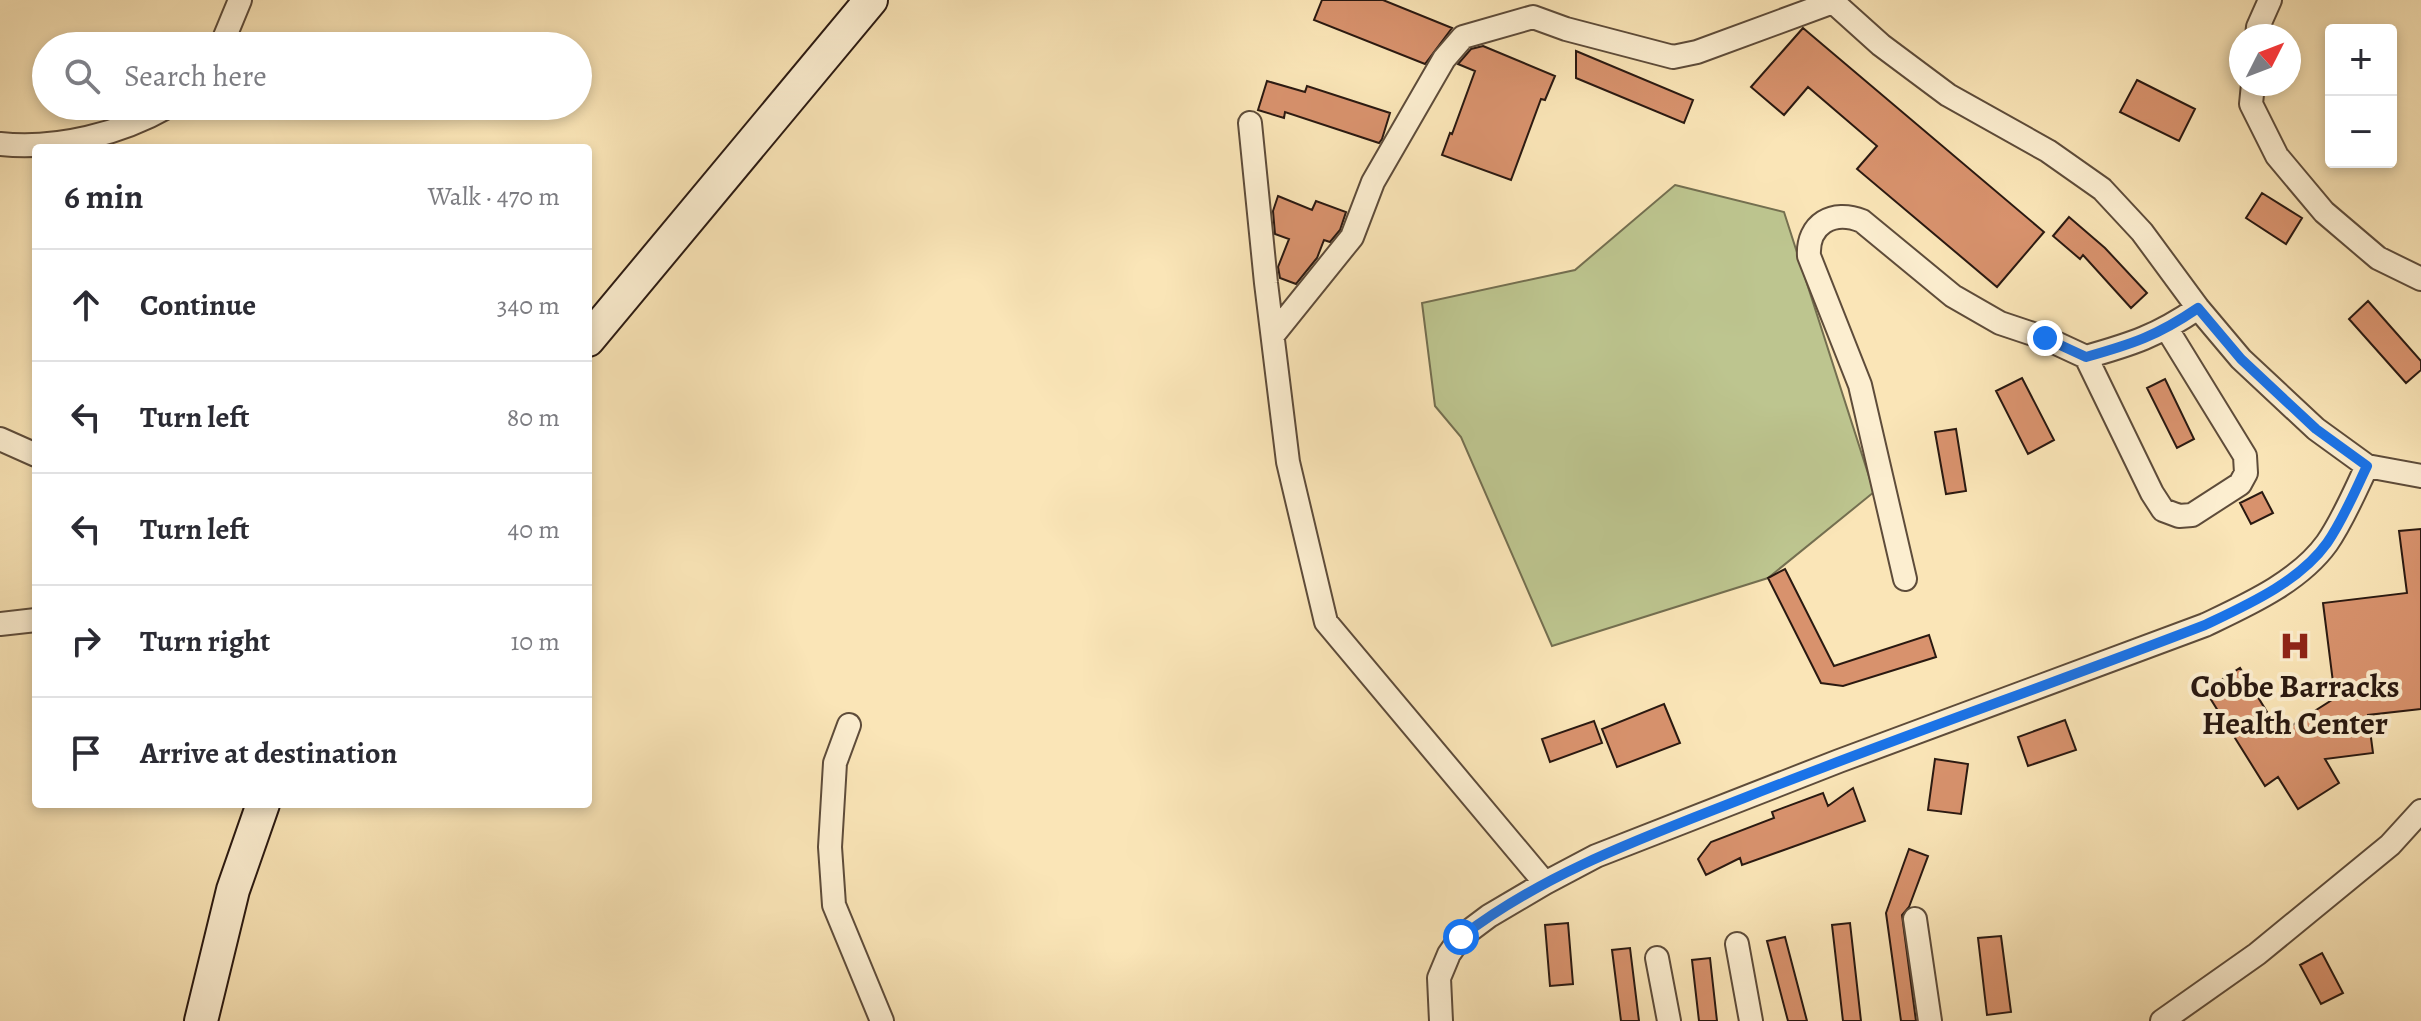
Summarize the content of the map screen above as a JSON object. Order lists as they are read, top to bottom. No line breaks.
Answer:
{"places":{"hospital":["Cobbe Barracks Health Center"]},"north":"top right","page":{"map_buttons":["+","−"],"search":"Search here","heading":["6 min","Walk · 470 m"],"list":[["Continue","340 m"],["Turn left","80 m"],["Turn left","40 m"],["Turn right","10 m"],"Arrive at destination"]}}
